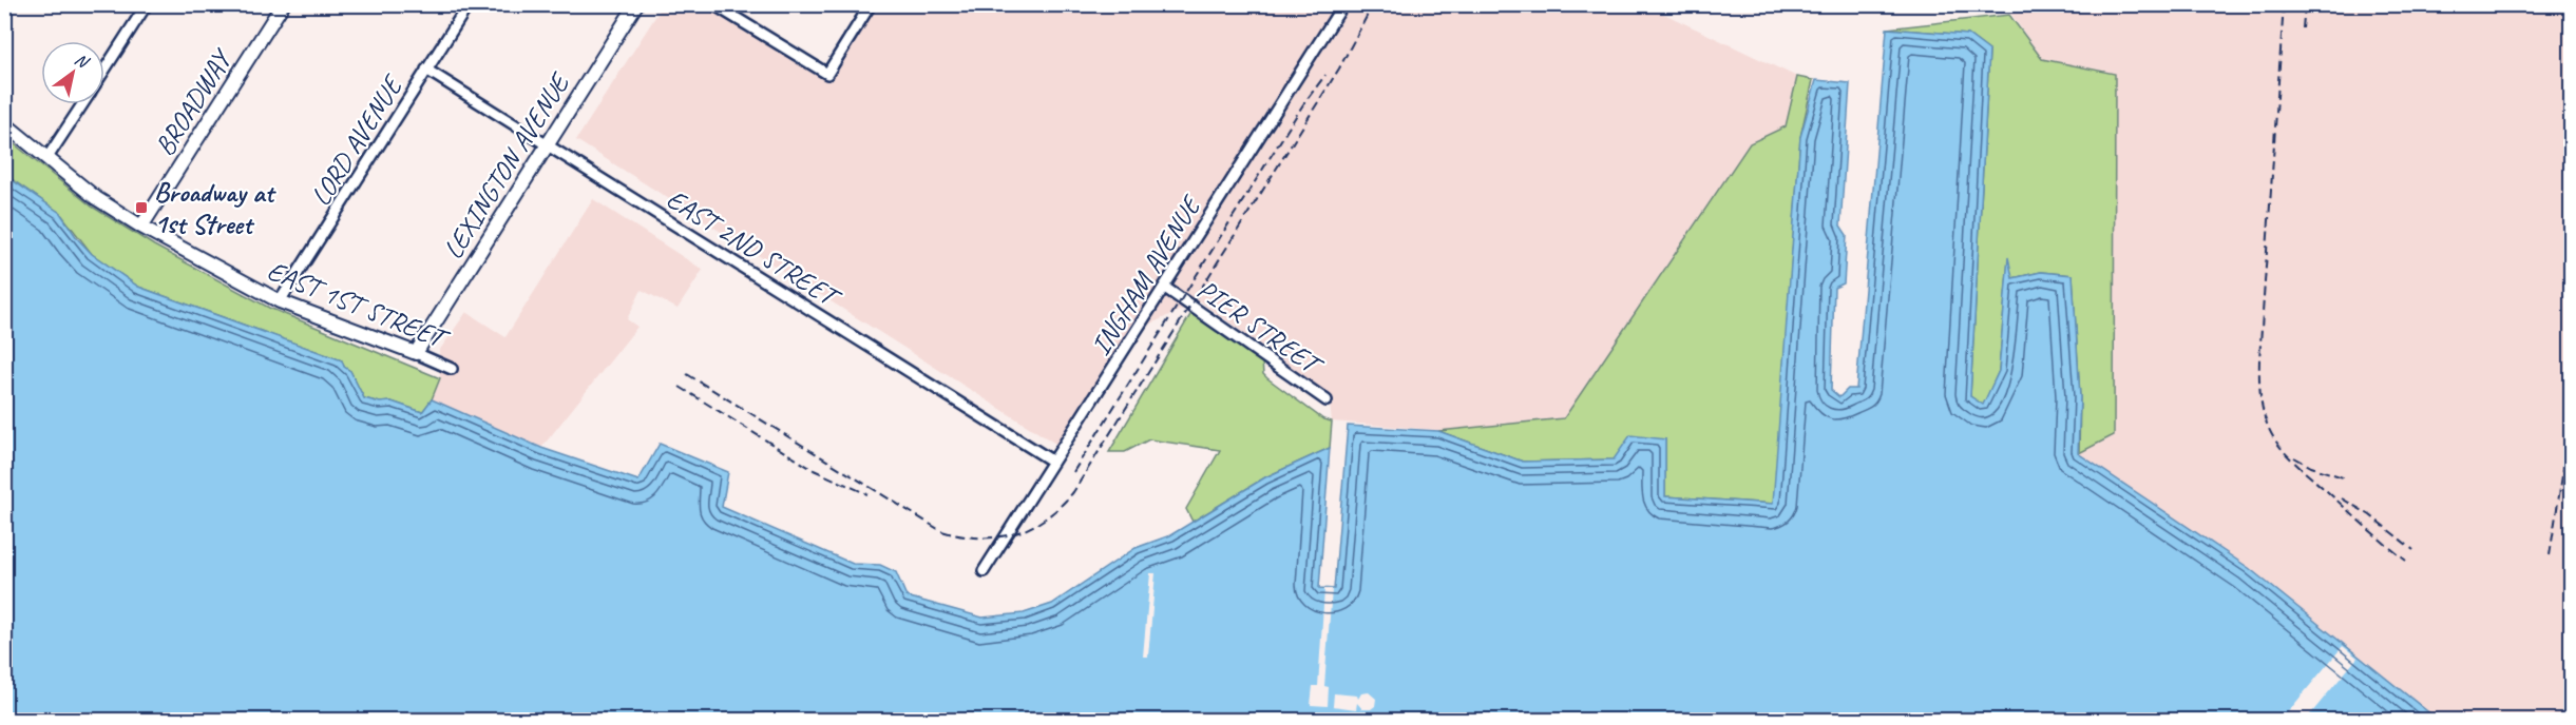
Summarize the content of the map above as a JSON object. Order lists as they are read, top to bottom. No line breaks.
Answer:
{"streets":{"street":["BROADWAY","LORD AVENUE","LEXINGTON AVENUE","EAST 2ND STREET","INGHAM AVENUE","EAST 1ST STREET","PIER STREET"]},"crossings":[["BROADWAY","EAST 1ST STREET"],["LORD AVENUE","EAST 2ND STREET"],["LORD AVENUE","EAST 1ST STREET"],["LEXINGTON AVENUE","EAST 2ND STREET"],["LEXINGTON AVENUE","EAST 1ST STREET"],["EAST 2ND STREET","INGHAM AVENUE"],["INGHAM AVENUE","PIER STREET"]],"places":{"transit":["Broadway at 1st Street"]},"north":"top right"}
